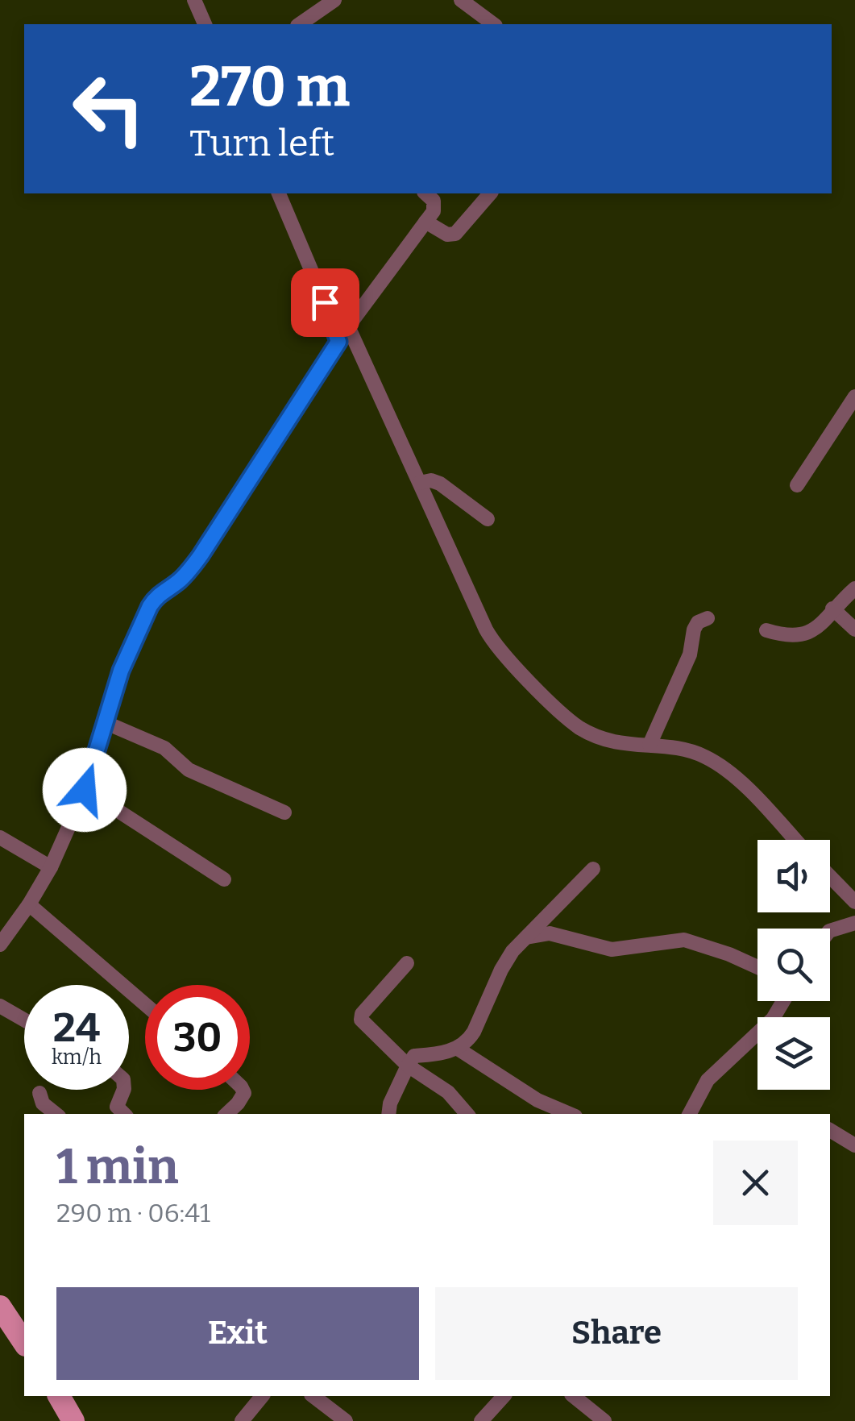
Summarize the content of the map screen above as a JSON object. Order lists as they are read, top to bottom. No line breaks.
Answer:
{"page":{"turn":["270 m","Turn left"],"speed":"24 km/h","limit":"30","heading":["1 min","290 m · 06:41"],"buttons":["Exit","Share"]}}
